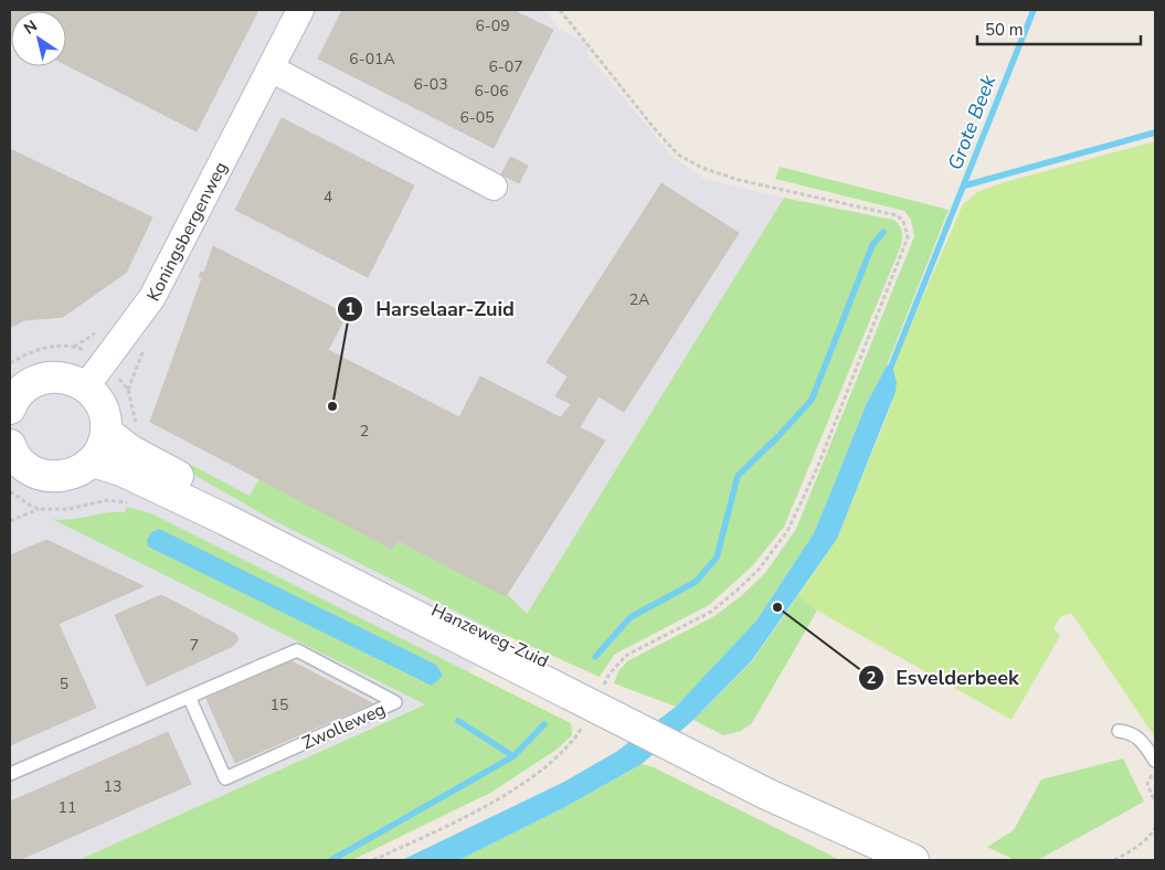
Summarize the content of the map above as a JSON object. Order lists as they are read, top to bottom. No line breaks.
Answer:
{"streets":{"street":["Koningsbergenweg","Hanzeweg-Zuid"],"lane":["Zwolleweg"]},"water":["Grote Beek"],"places":["Harselaar-Zuid","Esvelderbeek"],"house_numbers":["6-09","6-01A","6-07","6-03","6-06","6-05","4","2A","2","7","5","15","13","11"],"scale_bar":"50 m","north":"top left"}
